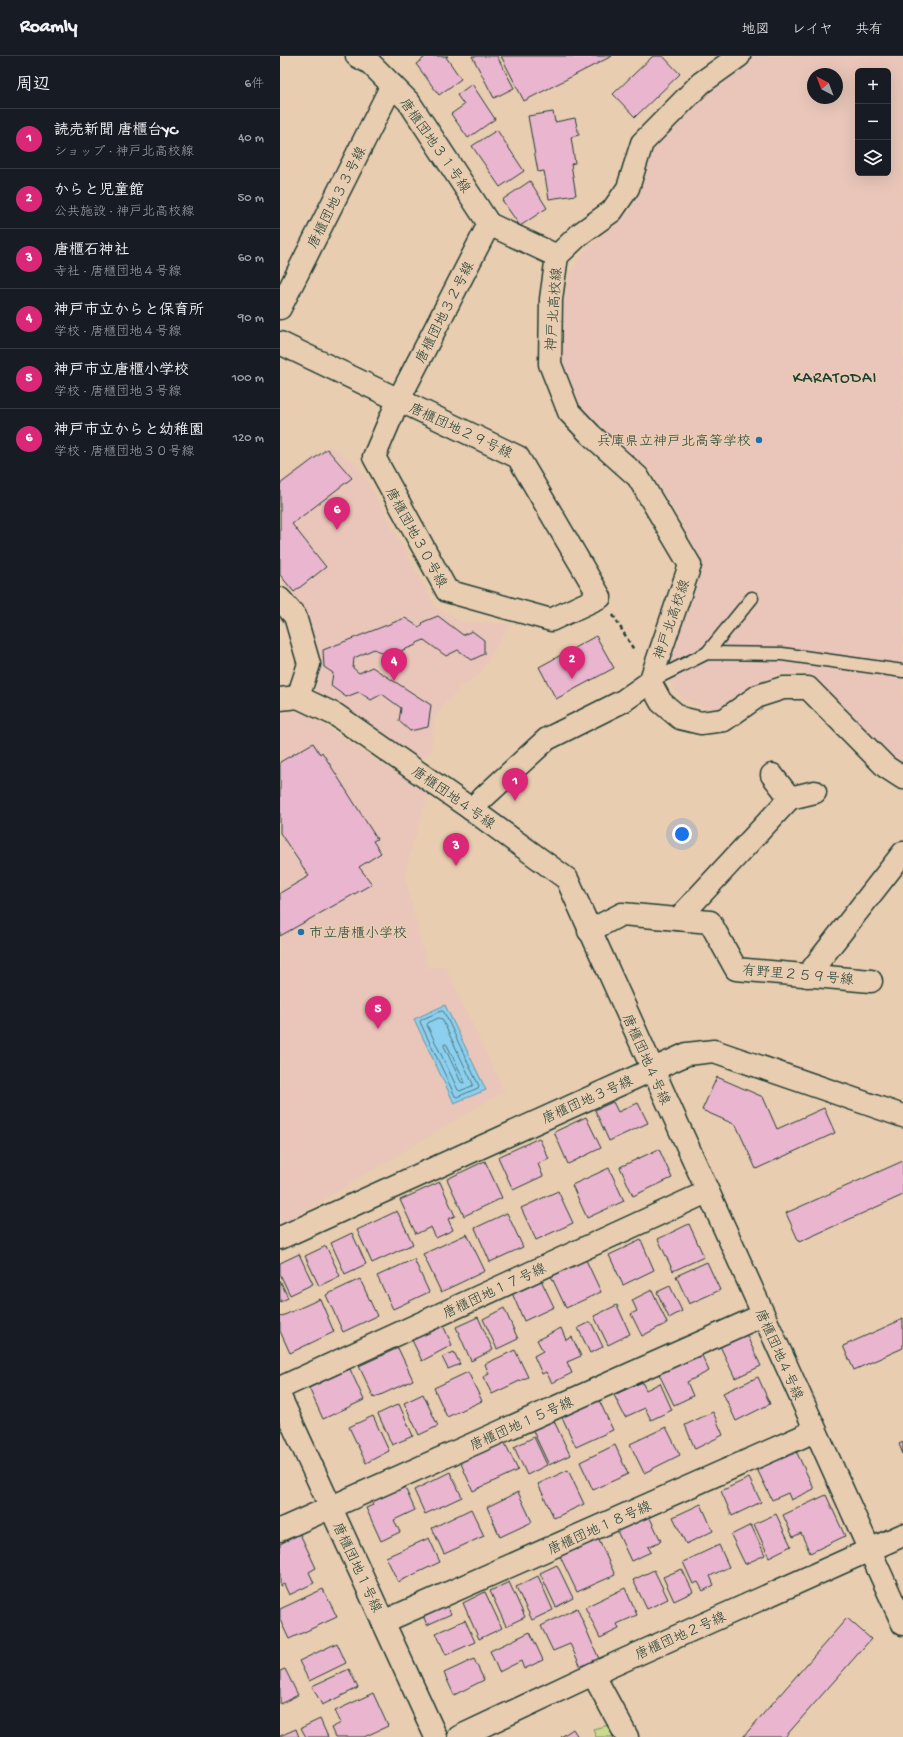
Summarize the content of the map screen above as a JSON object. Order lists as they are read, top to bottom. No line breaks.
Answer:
{"streets":{"street":["唐櫃団地３１号線","唐櫃団地３３号線","神戸北高校線","唐櫃団地３２号線","唐櫃団地２９号線","唐櫃団地３０号線","唐櫃団地４号線","有野里２５９号線","唐櫃団地３号線","唐櫃団地１７号線","唐櫃団地１５号線","唐櫃団地１８号線","唐櫃団地１号線","唐櫃団地２号線"]},"crossings":[["唐櫃団地３１号線","唐櫃団地３３号線"],["唐櫃団地３１号線","唐櫃団地３２号線"],["唐櫃団地３２号線","唐櫃団地２９号線"],["唐櫃団地３２号線","唐櫃団地３０号線"],["唐櫃団地２９号線","唐櫃団地３０号線"],["唐櫃団地４号線","有野里２５９号線"],["唐櫃団地４号線","唐櫃団地３号線"],["唐櫃団地４号線","唐櫃団地１７号線"],["唐櫃団地４号線","唐櫃団地１５号線"],["唐櫃団地４号線","唐櫃団地１８号線"],["唐櫃団地４号線","唐櫃団地２号線"],["唐櫃団地１５号線","唐櫃団地１号線"],["唐櫃団地１８号線","唐櫃団地１号線"]],"districts":["KARATODAI"],"places":["兵庫県立神戸北高等学校","市立唐櫃小学校"],"north":"top left","page":{"header":"Roamly","nav":["地図","レイヤ","共有"],"heading":["周辺","6件"],"map_buttons":["+","−"],"list":[{"mark":"1","name":"読売新聞 唐櫃台YC","note":"ショップ · 神戸北高校線","value":"40 m"},{"mark":"2","name":"からと児童館","note":"公共施設 · 神戸北高校線","value":"50 m"},{"mark":"3","name":"唐櫃石神社","note":"寺社 · 唐櫃団地４号線","value":"60 m"},{"mark":"4","name":"神戸市立からと保育所","note":"学校 · 唐櫃団地４号線","value":"90 m"},{"mark":"5","name":"神戸市立唐櫃小学校","note":"学校 · 唐櫃団地３号線","value":"100 m"},{"mark":"6","name":"神戸市立からと幼稚園","note":"学校 · 唐櫃団地３０号線","value":"120 m"}],"pins":["6","2","4","1","3","5"]}}
